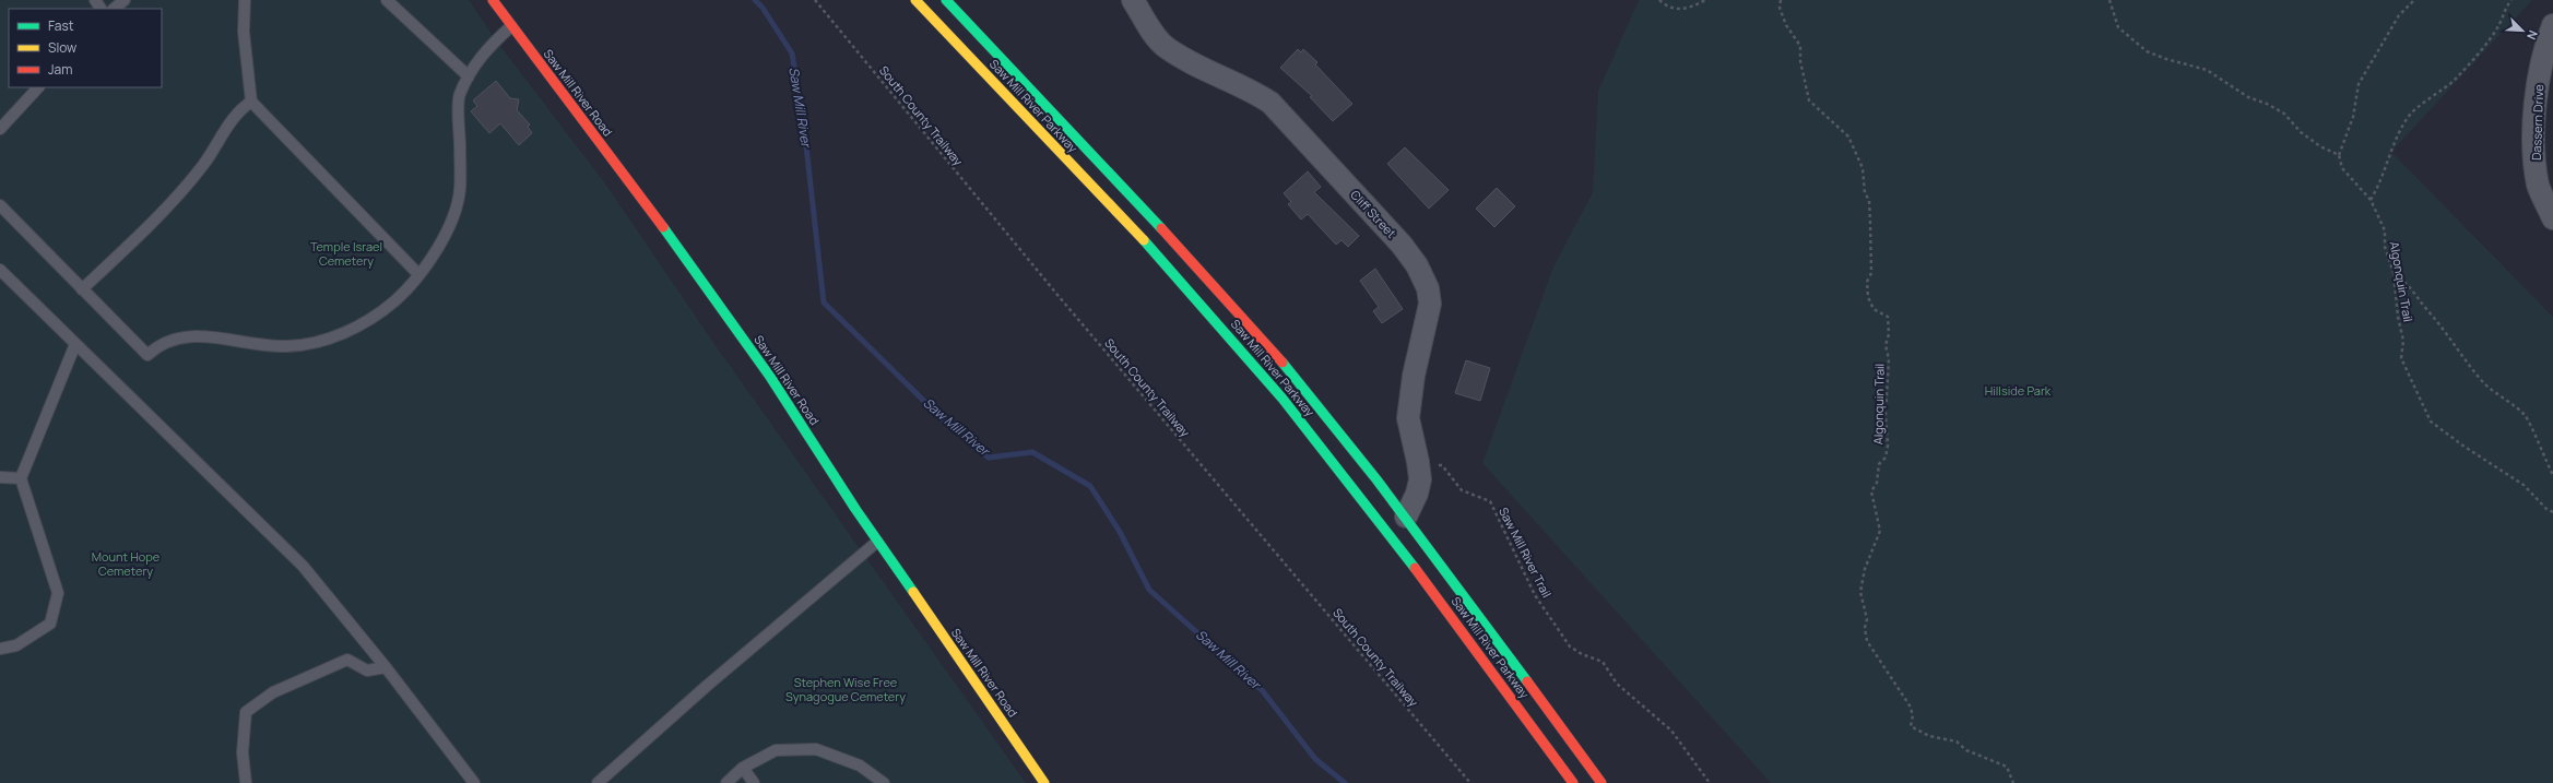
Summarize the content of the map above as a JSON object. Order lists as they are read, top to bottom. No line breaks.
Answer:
{"streets":{"main road":["Saw Mill River Road","Saw Mill River Parkway"],"street":["Dassern Drive","Cliff Street"],"path":["South County Trailway","Algonquin Trail","Saw Mill River Trail"]},"crossings":[["Saw Mill River Parkway","Cliff Street"],["Cliff Street","Saw Mill River Trail"]],"water":["Saw Mill River"],"parks":["Temple Israel Cemetery","Hillside Park","Mount Hope Cemetery","Stephen Wise Free Synagogue Cemetery"],"legend":["Fast","Slow","Jam"],"north":"bottom right"}
